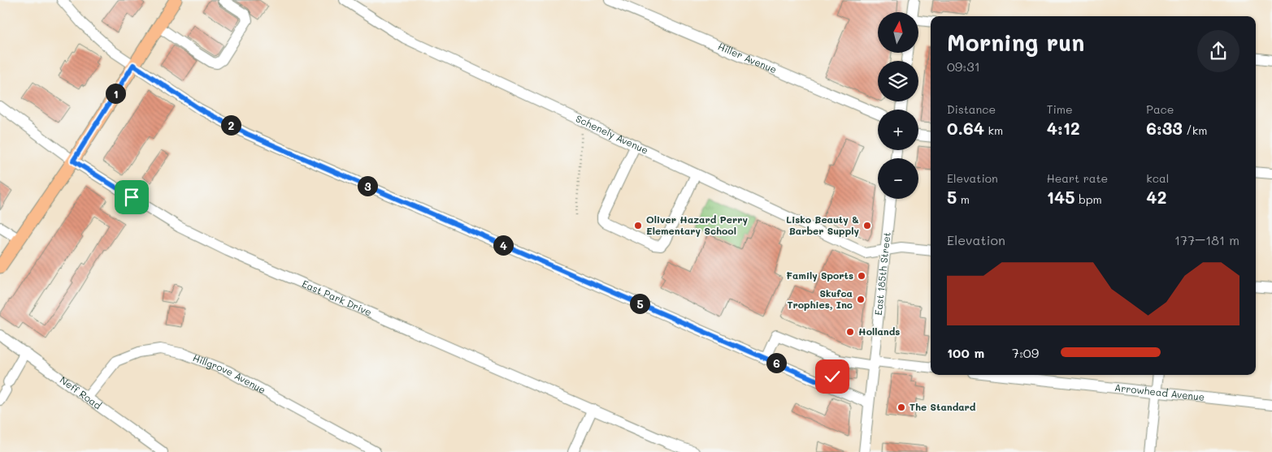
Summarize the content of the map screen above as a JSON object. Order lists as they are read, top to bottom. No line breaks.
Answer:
{"streets":{"street":["Hiller Avenue","Schenely Avenue","East 185th Street","East Park Drive","Hillgrove Avenue","Arrowhead Avenue","Neff Road"]},"crossings":[["Schenely Avenue","East 185th Street"],["Hillgrove Avenue","Neff Road"]],"places":["Oliver Hazard Perry Elementary School","Lisko Beauty & Barber Supply","Family Sports","Skufca Trophies, Inc","Hollands","The Standard"],"north":"top","page":{"map_buttons":["+","−"],"heading":["Morning run","09:31"],"pins":["1","2","3","4","5","6"],"stats":[["Distance","0.64 km"],["Time","4:12"],["Pace","6:33 /km"],["Elevation","5 m"],["Heart rate","145 bpm"],["kcal","42"]],"chart":["Elevation","177–181 m"],"list":[{"name":"100 m","note":"7:09"}]}}
